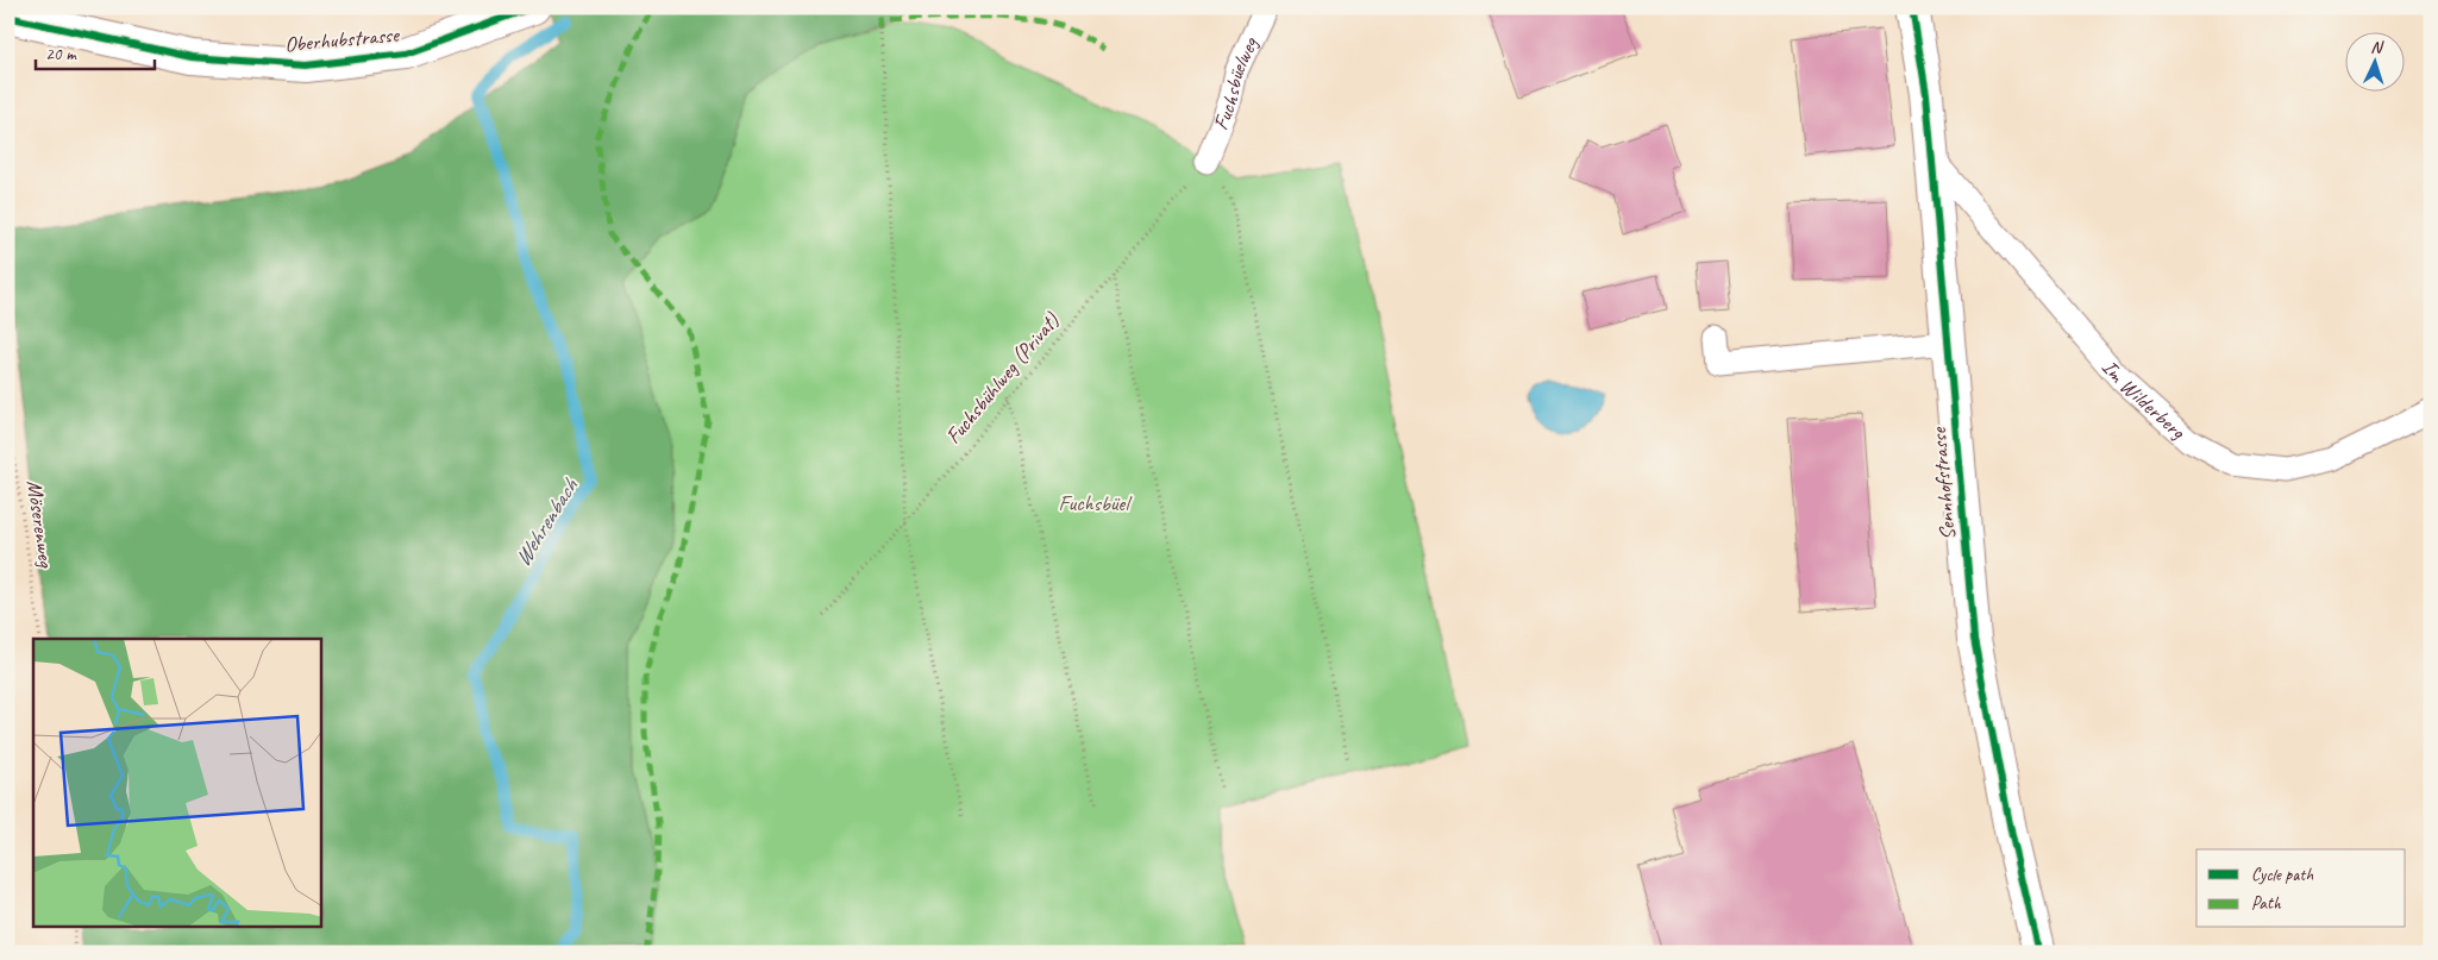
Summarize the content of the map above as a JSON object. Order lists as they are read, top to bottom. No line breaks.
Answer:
{"streets":{"street":["Oberhubstrasse","Sennhofstrasse"],"lane":["Fuchsbüelweg","Im Wilderberg"],"path":["Fuchsbühlweg (Privat)","Möserenweg"]},"crossings":[["Fuchsbüelweg","Fuchsbühlweg (Privat)"],["Im Wilderberg","Sennhofstrasse"]],"water":["Wehrenbach"],"parks":["Fuchsbüel"],"legend":["Cycle path","Path"],"scale_bar":"20 m","north":"top"}
